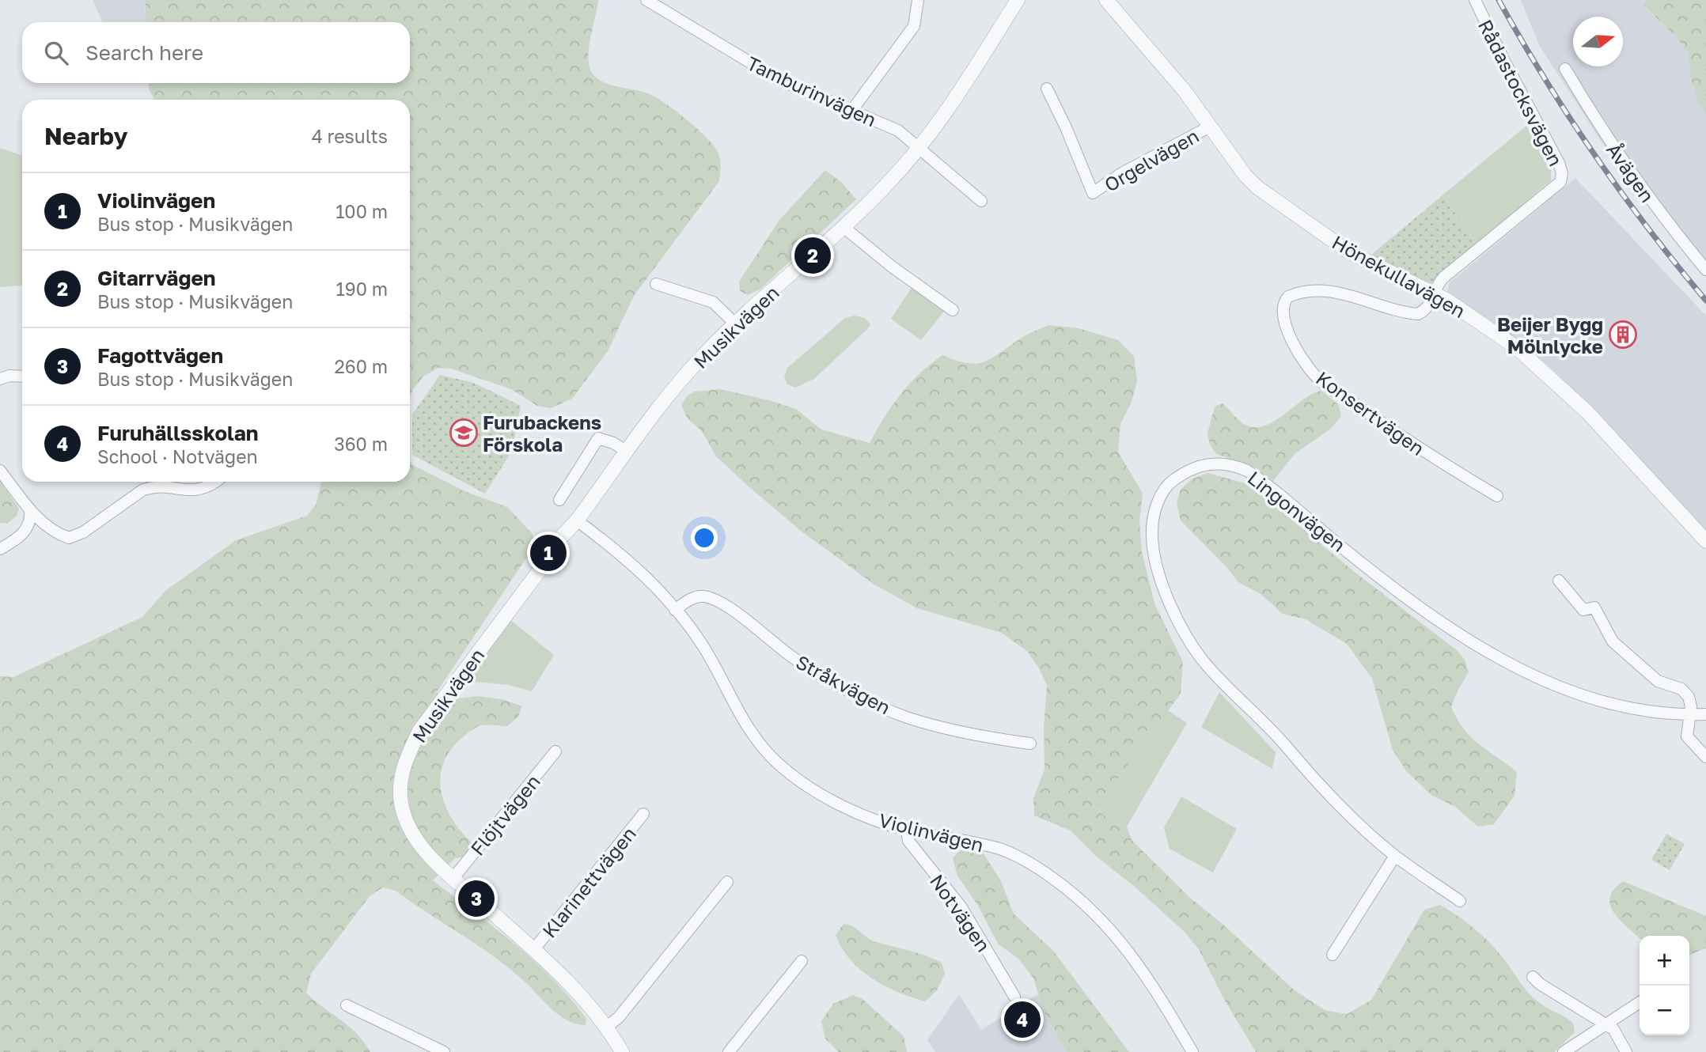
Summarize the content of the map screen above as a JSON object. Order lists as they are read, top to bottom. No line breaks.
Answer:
{"streets":{"street":["Tamburinvägen","Rådastocksvägen","Orgelvägen","Åvägen","Hönekullavägen","Musikvägen","Konsertvägen","Lingonvägen","Stråkvägen","Flöjtvägen","Violinvägen","Klarinettvägen","Notvägen"]},"crossings":[["Tamburinvägen","Musikvägen"],["Rådastocksvägen","Hönekullavägen"],["Rådastocksvägen","Konsertvägen"],["Orgelvägen","Hönekullavägen"],["Hönekullavägen","Konsertvägen"],["Musikvägen","Flöjtvägen"],["Musikvägen","Violinvägen"],["Musikvägen","Klarinettvägen"],["Stråkvägen","Violinvägen"],["Violinvägen","Notvägen"]],"places":{"building":["Beijer Bygg Mölnlycke"],"school or university":["Furubackens Förskola"]},"north":"right","page":{"search":"Search here","heading":["Nearby","4 results"],"list":[{"mark":"1","name":"Violinvägen","note":"Bus stop · Musikvägen","value":"100 m"},{"mark":"2","name":"Gitarrvägen","note":"Bus stop · Musikvägen","value":"190 m"},{"mark":"3","name":"Fagottvägen","note":"Bus stop · Musikvägen","value":"260 m"},{"mark":"4","name":"Furuhällsskolan","note":"School · Notvägen","value":"360 m"}],"pins":["2","1","3","4"],"map_buttons":["+","−"]}}
